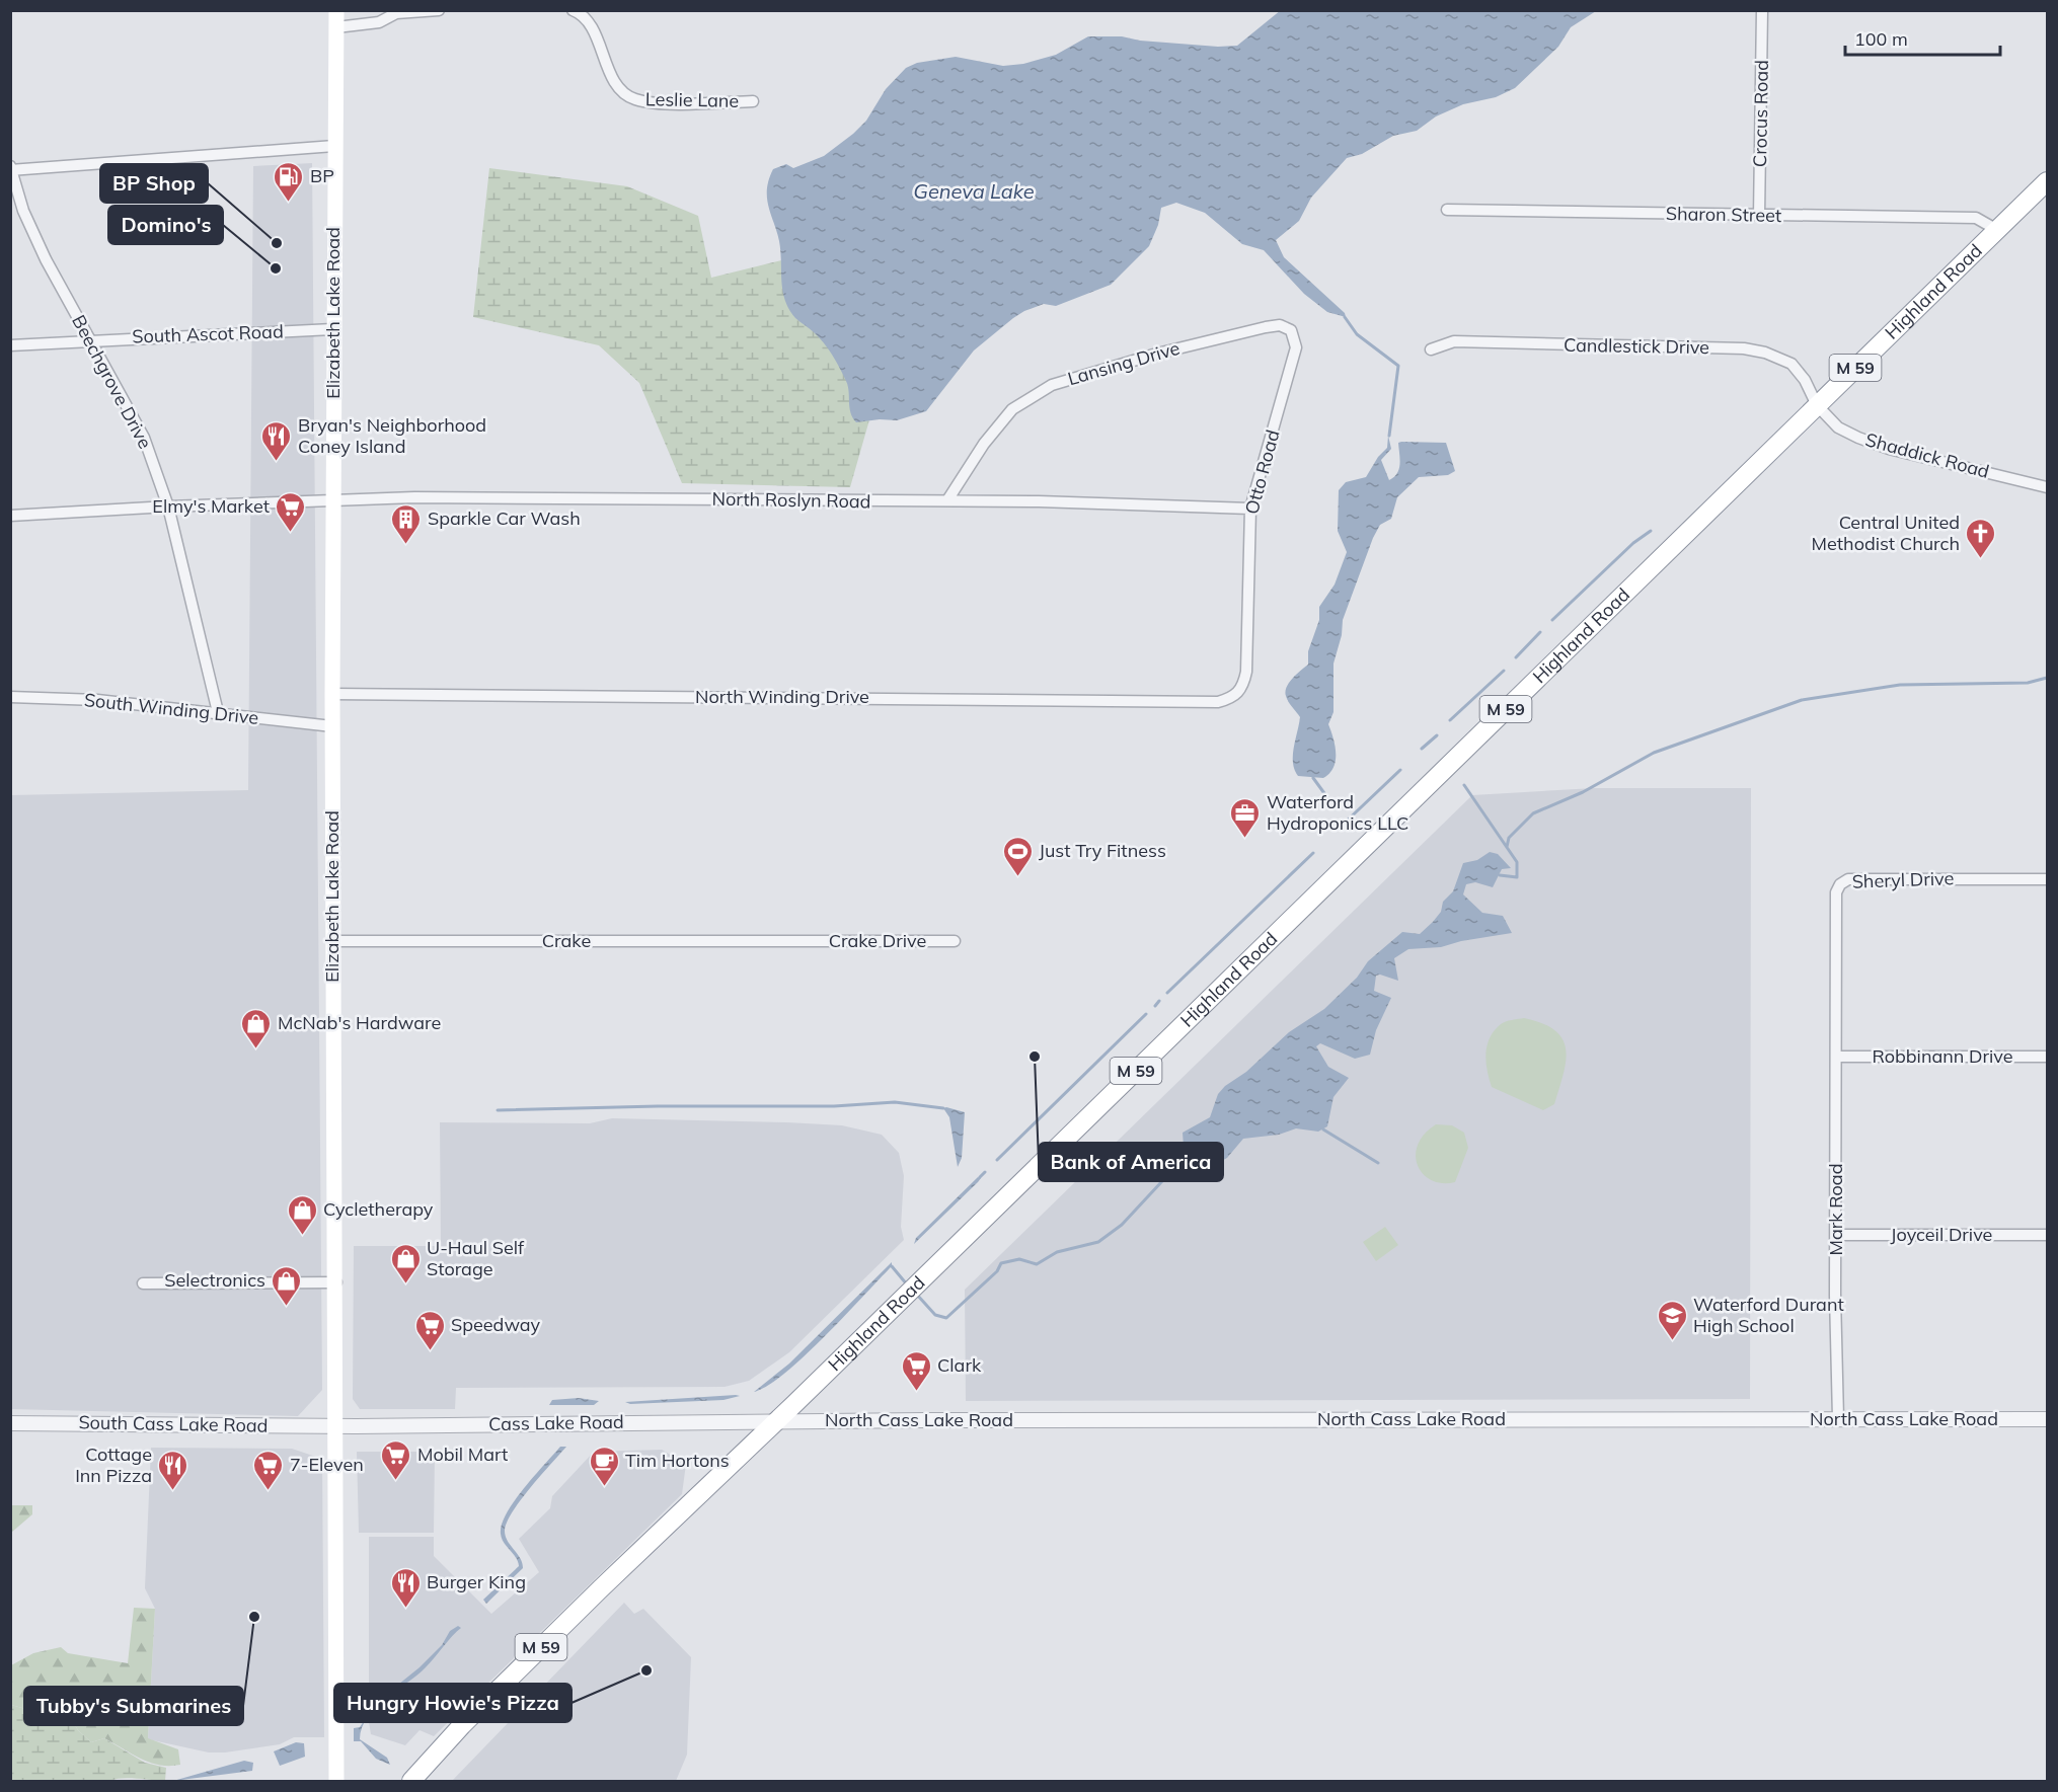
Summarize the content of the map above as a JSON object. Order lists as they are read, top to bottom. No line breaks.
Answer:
{"streets":{"highway":["Highland Road","M 59"],"main road":["Elizabeth Lake Road"],"street":["Leslie Lane","Crocus Road","Sharon Street","South Ascot Road","Candlestick Drive","Lansing Drive","Beechgrove Drive","Shaddick Road","Otto Road","North Roslyn Road","North Winding Drive","South Winding Drive","Sheryl Drive","Crake","Crake Drive","Robbinann Drive","Mark Road","Joyceil Drive","North Cass Lake Road","Cass Lake Road","South Cass Lake Road"]},"crossings":[["Crocus Road","Sharon Street"],["Sharon Street","Highland Road"],["Highland Road","Candlestick Drive"],["Highland Road","Shaddick Road"],["Highland Road","North Cass Lake Road"],["Highland Road","Cass Lake Road"],["Elizabeth Lake Road","South Ascot Road"],["Elizabeth Lake Road","North Roslyn Road"],["Elizabeth Lake Road","North Winding Drive"],["Elizabeth Lake Road","South Winding Drive"],["Elizabeth Lake Road","Crake"],["Elizabeth Lake Road","Cass Lake Road"],["Elizabeth Lake Road","South Cass Lake Road"],["South Ascot Road","Beechgrove Drive"],["Candlestick Drive","Shaddick Road"],["Lansing Drive","Otto Road"],["Lansing Drive","North Roslyn Road"],["Beechgrove Drive","North Roslyn Road"],["Beechgrove Drive","South Winding Drive"],["Otto Road","North Roslyn Road"],["Otto Road","North Winding Drive"],["Sheryl Drive","Mark Road"],["Crake","Crake Drive"],["Robbinann Drive","Mark Road"],["Mark Road","Joyceil Drive"],["Mark Road","North Cass Lake Road"],["North Cass Lake Road","Cass Lake Road"],["Cass Lake Road","South Cass Lake Road"]],"water":["Geneva Lake"],"places":{"fuel station":["BP"],"other":["BP Shop","Domino's","Bank of America","Tubby's Submarines","Hungry Howie's Pizza"],"restaurant":["Bryan's Neighborhood Coney Island","Cottage Inn Pizza","Burger King"],"supermarket":["Elmy's Market","Speedway","Clark","Mobil Mart","7-Eleven"],"building":["Sparkle Car Wash"],"church":["Central United Methodist Church"],"office":["Waterford Hydroponics LLC"],"sports":["Just Try Fitness"],"shop":["McNab's Hardware","Cycletherapy","U-Haul Self Storage","Selectronics"],"school or university":["Waterford Durant High School"],"cafe":["Tim Hortons"]},"scale_bar":"100 m"}
